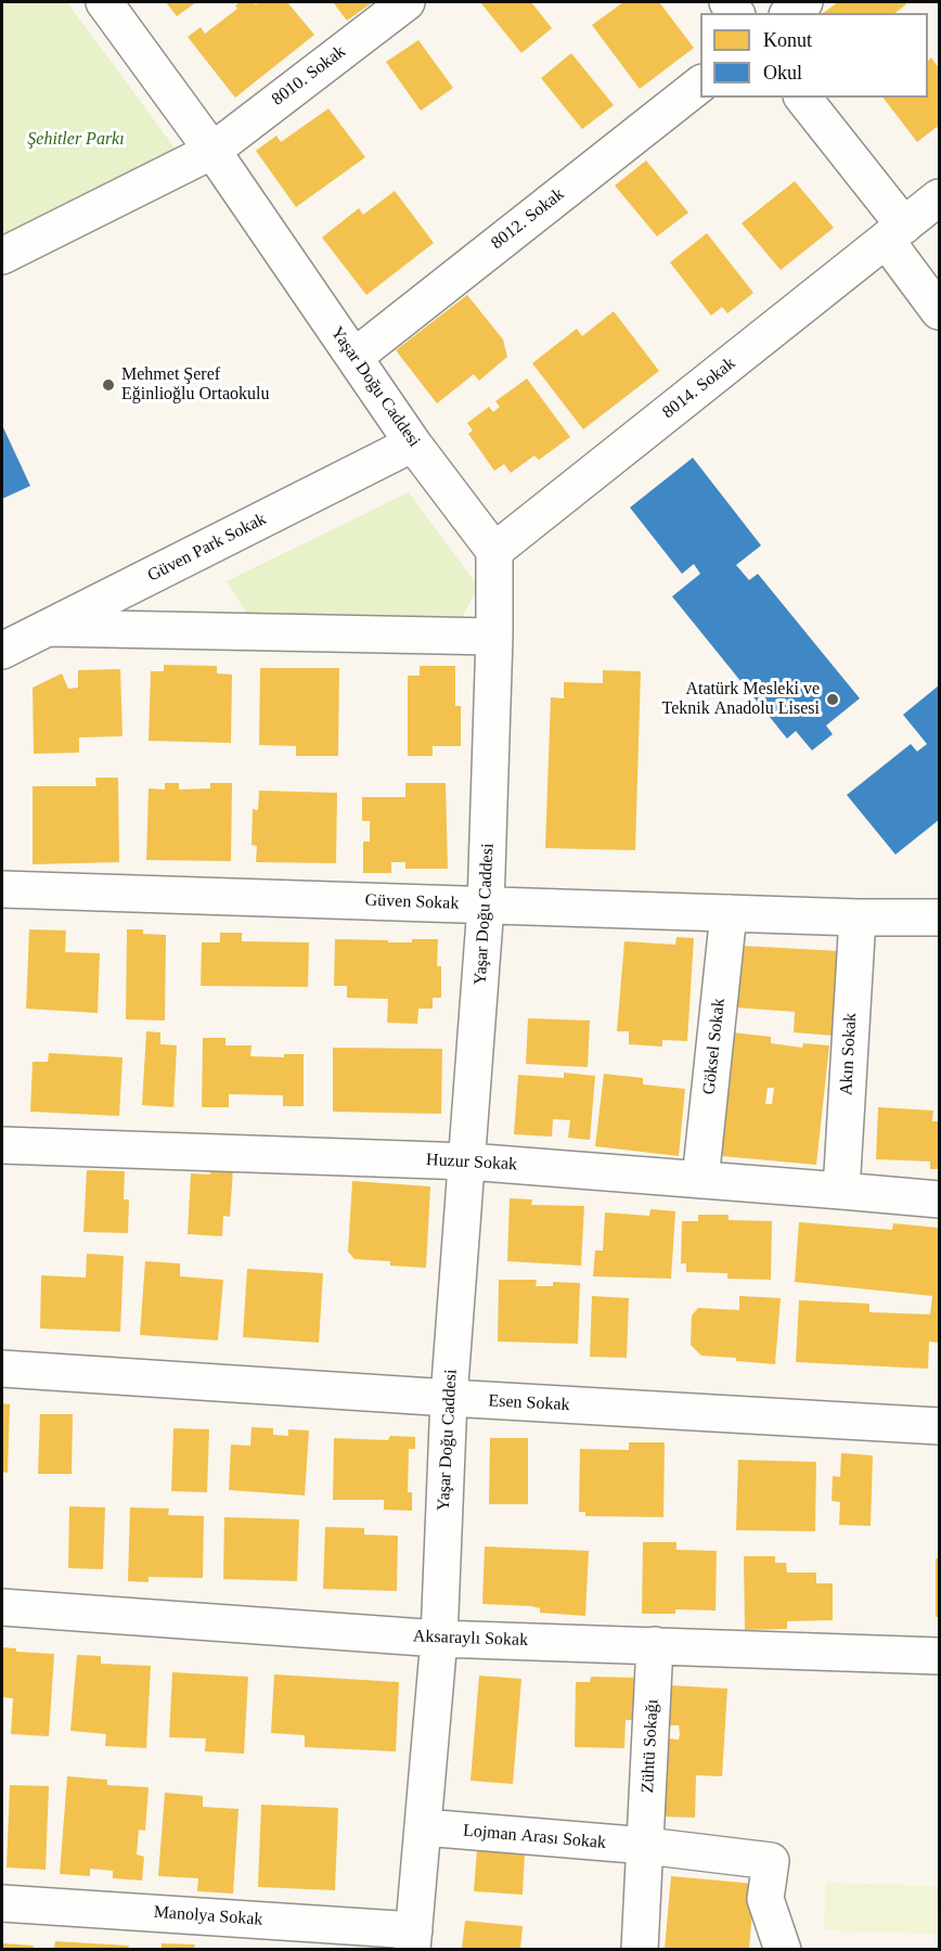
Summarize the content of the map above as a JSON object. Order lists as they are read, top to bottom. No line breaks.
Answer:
{"streets":{"street":["8010. Sokak","8012. Sokak","Yaşar Doğu Caddesi","8014. Sokak","Güven Park Sokak","Güven Sokak","Göksel Sokak","Akın Sokak","Huzur Sokak","Esen Sokak","Aksaraylı Sokak","Zühtü Sokağı","Lojman Arası Sokak","Manolya Sokak"]},"crossings":[["8010. Sokak","Yaşar Doğu Caddesi"],["8012. Sokak","Yaşar Doğu Caddesi"],["Yaşar Doğu Caddesi","8014. Sokak"],["Yaşar Doğu Caddesi","Güven Park Sokak"],["Yaşar Doğu Caddesi","Güven Sokak"],["Yaşar Doğu Caddesi","Huzur Sokak"],["Yaşar Doğu Caddesi","Esen Sokak"],["Yaşar Doğu Caddesi","Aksaraylı Sokak"],["Yaşar Doğu Caddesi","Lojman Arası Sokak"],["Yaşar Doğu Caddesi","Manolya Sokak"],["Güven Sokak","Göksel Sokak"],["Güven Sokak","Akın Sokak"],["Göksel Sokak","Huzur Sokak"],["Akın Sokak","Huzur Sokak"],["Aksaraylı Sokak","Zühtü Sokağı"],["Zühtü Sokağı","Lojman Arası Sokak"]],"parks":["Şehitler Parkı"],"places":["Mehmet Şeref Eğinlioğlu Ortaokulu","Atatürk Mesleki ve Teknik Anadolu Lisesi"],"legend":["Konut","Okul"]}
